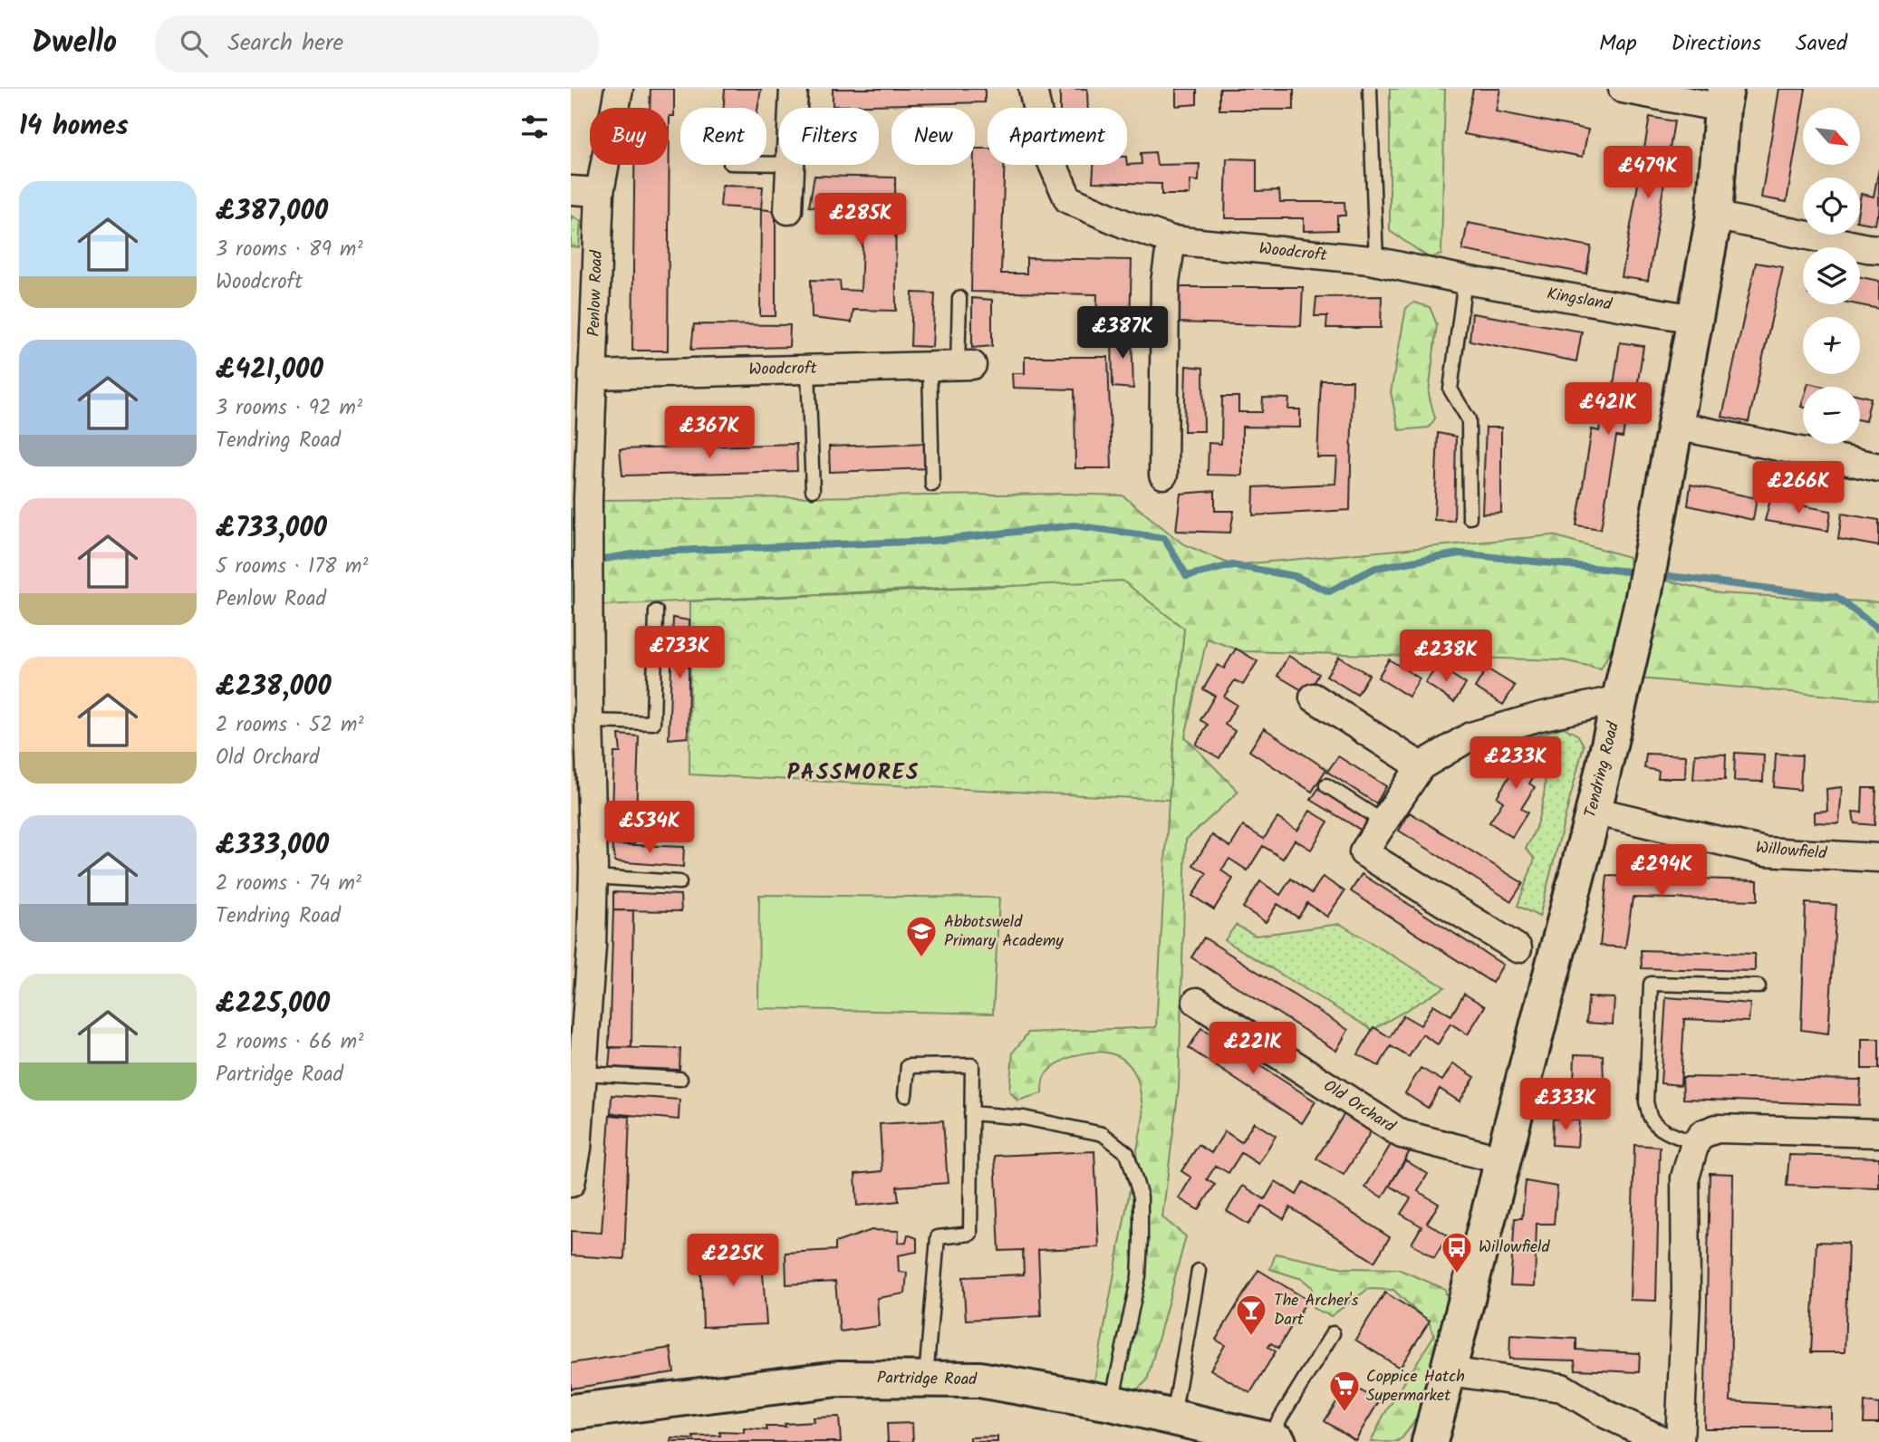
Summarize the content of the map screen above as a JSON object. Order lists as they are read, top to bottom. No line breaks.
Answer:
{"streets":{"street":["Woodcroft","Penlow Road","Kingsland","Tendring Road","Willowfield","Old Orchard","Partridge Road"]},"crossings":[["Woodcroft","Penlow Road"],["Woodcroft","Kingsland"],["Kingsland","Tendring Road"],["Tendring Road","Willowfield"],["Tendring Road","Old Orchard"]],"districts":["PASSMORES"],"places":{"school or university":["Abbotsweld Primary Academy"],"bus stop":["Willowfield"],"bar":["The Archer's Dart"],"supermarket":["Coppice Hatch Supermarket"]},"north":"bottom right","page":{"header":"Dwello","search":"Search here","nav":["Map","Directions","Saved"],"heading":"14 homes","map_buttons":["+","−"],"chip":["Buy","Rent","Filters","New","Apartment"],"price":["£479K","£285K","£387K","£421K","£367K","£266K","£733K","£238K","£233K","£534K","£294K","£221K","£333K","£225K"],"list":[{"name":"£387,000","note":"3 rooms · 89 m² · Woodcroft"},{"name":"£421,000","note":"3 rooms · 92 m² · Tendring Road"},{"name":"£733,000","note":"5 rooms · 178 m² · Penlow Road"},{"name":"£238,000","note":"2 rooms · 52 m² · Old Orchard"},{"name":"£333,000","note":"2 rooms · 74 m² · Tendring Road"},{"name":"£225,000","note":"2 rooms · 66 m² · Partridge Road"}]}}
